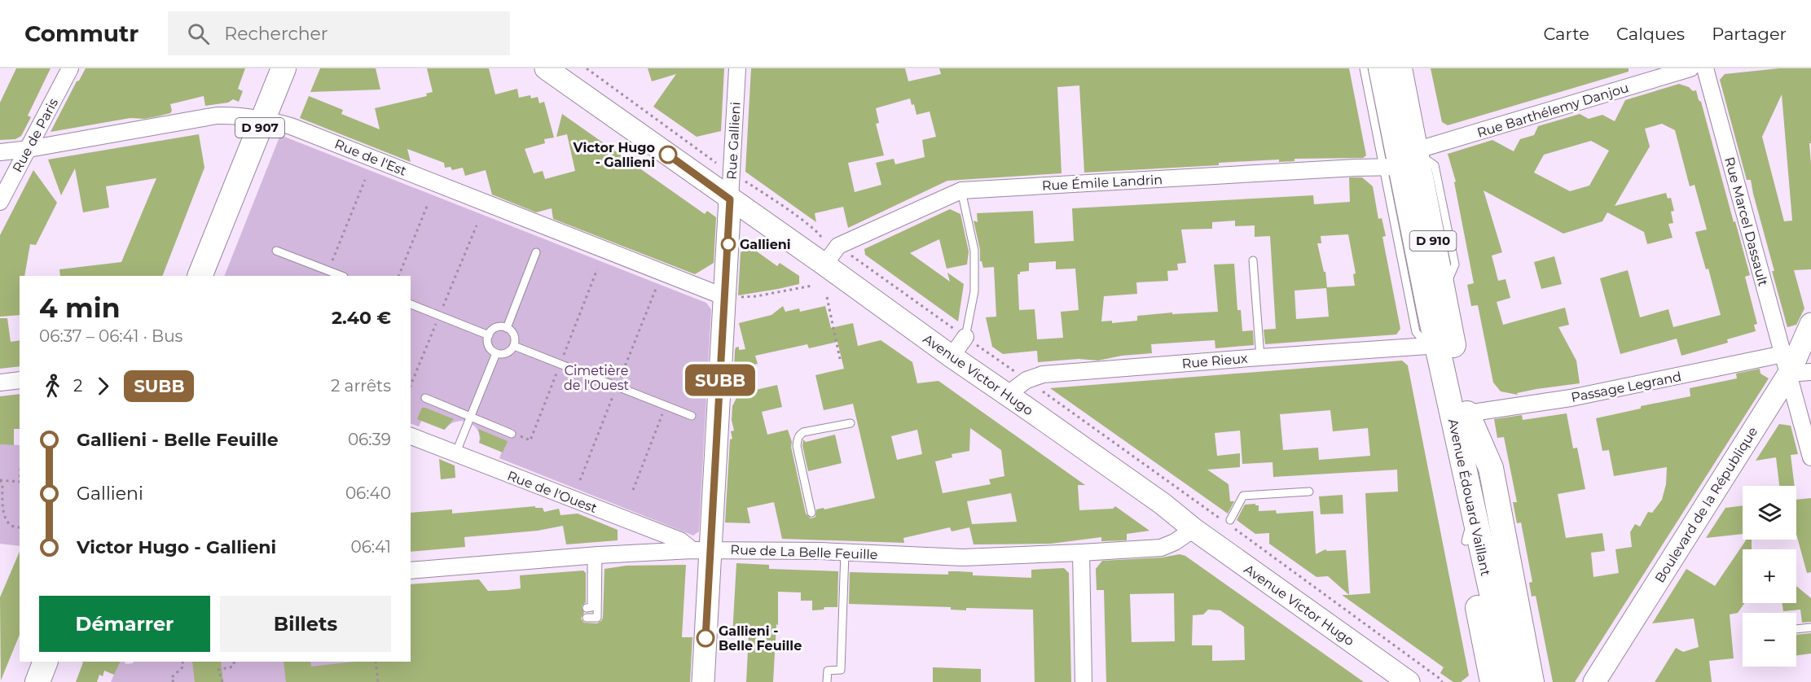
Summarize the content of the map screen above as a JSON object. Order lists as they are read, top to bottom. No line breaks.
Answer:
{"streets":{"main road":["D 907","D 910","Avenue Édouard Vaillant"],"street":["Rue Barthélemy Danjou","Rue de Paris","Rue Gallieni","Rue de l'Est","Rue Émile Landrin","Rue Marcel Dassault","Rue Rieux","Avenue Victor Hugo","Passage Legrand","Rue de l'Ouest","Boulevard de la République","Rue de La Belle Feuille"]},"crossings":[["Rue Barthélemy Danjou","Rue Émile Landrin"],["Rue Barthélemy Danjou","Avenue Édouard Vaillant"],["D 907","Rue de l'Est"],["Rue de Paris","Rue de l'Est"],["Rue Gallieni","Rue de l'Est"],["Rue Gallieni","Avenue Victor Hugo"],["Rue Gallieni","Rue de l'Ouest"],["Rue Gallieni","Rue de La Belle Feuille"],["Rue Émile Landrin","Avenue Victor Hugo"],["Rue Émile Landrin","Avenue Édouard Vaillant"],["Rue Marcel Dassault","Passage Legrand"],["Rue Marcel Dassault","Boulevard de la République"],["Rue Rieux","Avenue Victor Hugo"],["Rue Rieux","Avenue Édouard Vaillant"],["Avenue Victor Hugo","Rue de La Belle Feuille"],["Passage Legrand","Avenue Édouard Vaillant"],["Passage Legrand","Boulevard de la République"],["Rue de l'Ouest","Rue de La Belle Feuille"]],"parks":["Cimetière de l'Ouest"],"places":["Victor Hugo - Gallieni","Gallieni","Gallieni - Belle Feuille"],"lines":["bus line SUBB"],"page":{"header":"Commutr","search":"Rechercher","nav":["Carte","Calques","Partager"],"on_map":"SUBB","heading":["4 min","06:37 – 06:41 · Bus","2.40 €"],"legs":["2","SUBB","2 arrêts"],"list":[{"name":"Gallieni - Belle Feuille","value":"06:39"},{"name":"Gallieni","value":"06:40"},{"name":"Victor Hugo - Gallieni","value":"06:41"}],"map_buttons":["+","−"],"buttons":["Démarrer","Billets"]}}
